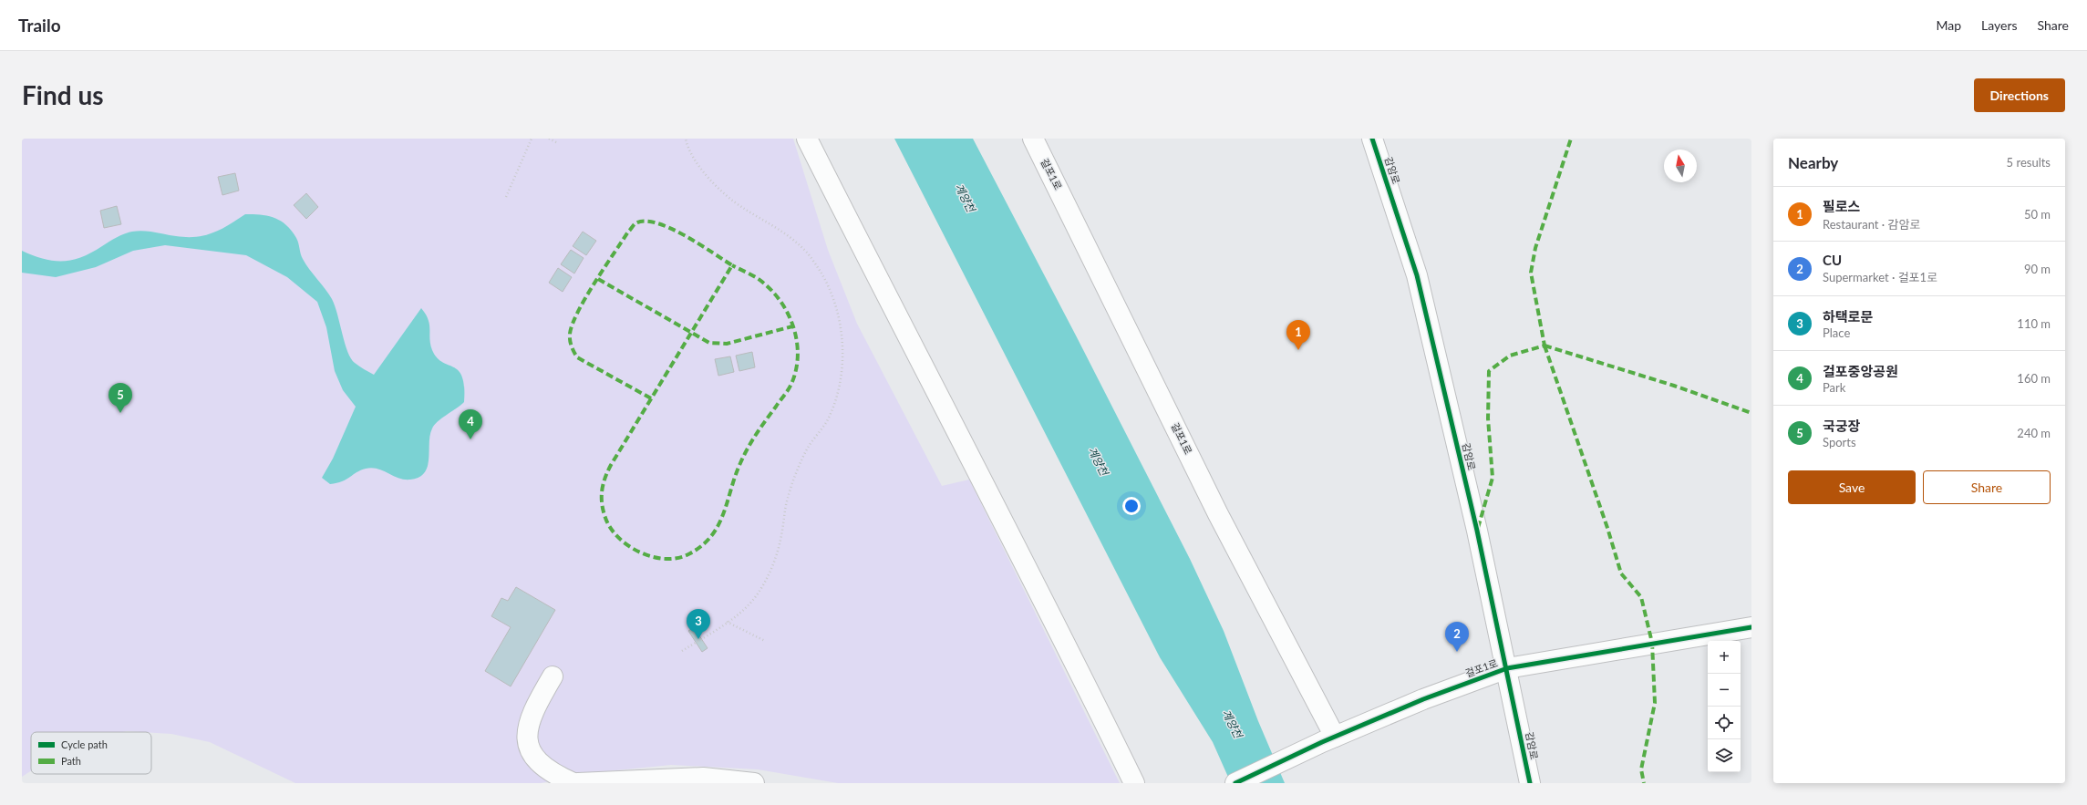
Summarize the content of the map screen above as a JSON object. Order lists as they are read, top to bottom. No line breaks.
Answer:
{"streets":{"street":["감암로","걸포1로"]},"crossings":[["감암로","걸포1로"]],"water":["계양천"],"legend":["Cycle path","Path"],"north":"top","page":{"header":"Trailo","nav":["Map","Layers","Share"],"buttons":["Directions",["Save","Share"]],"title":"Find us","heading":["Nearby","5 results"],"list":[{"mark":"1","name":"필로스","note":"Restaurant · 감암로","value":"50 m"},{"mark":"2","name":"CU","note":"Supermarket · 걸포1로","value":"90 m"},{"mark":"3","name":"하택로문","note":"Place","value":"110 m"},{"mark":"4","name":"걸포중앙공원","note":"Park","value":"160 m"},{"mark":"5","name":"국궁장","note":"Sports","value":"240 m"}],"pins":["1","5","4","3","2"],"map_buttons":["+","−"]}}
